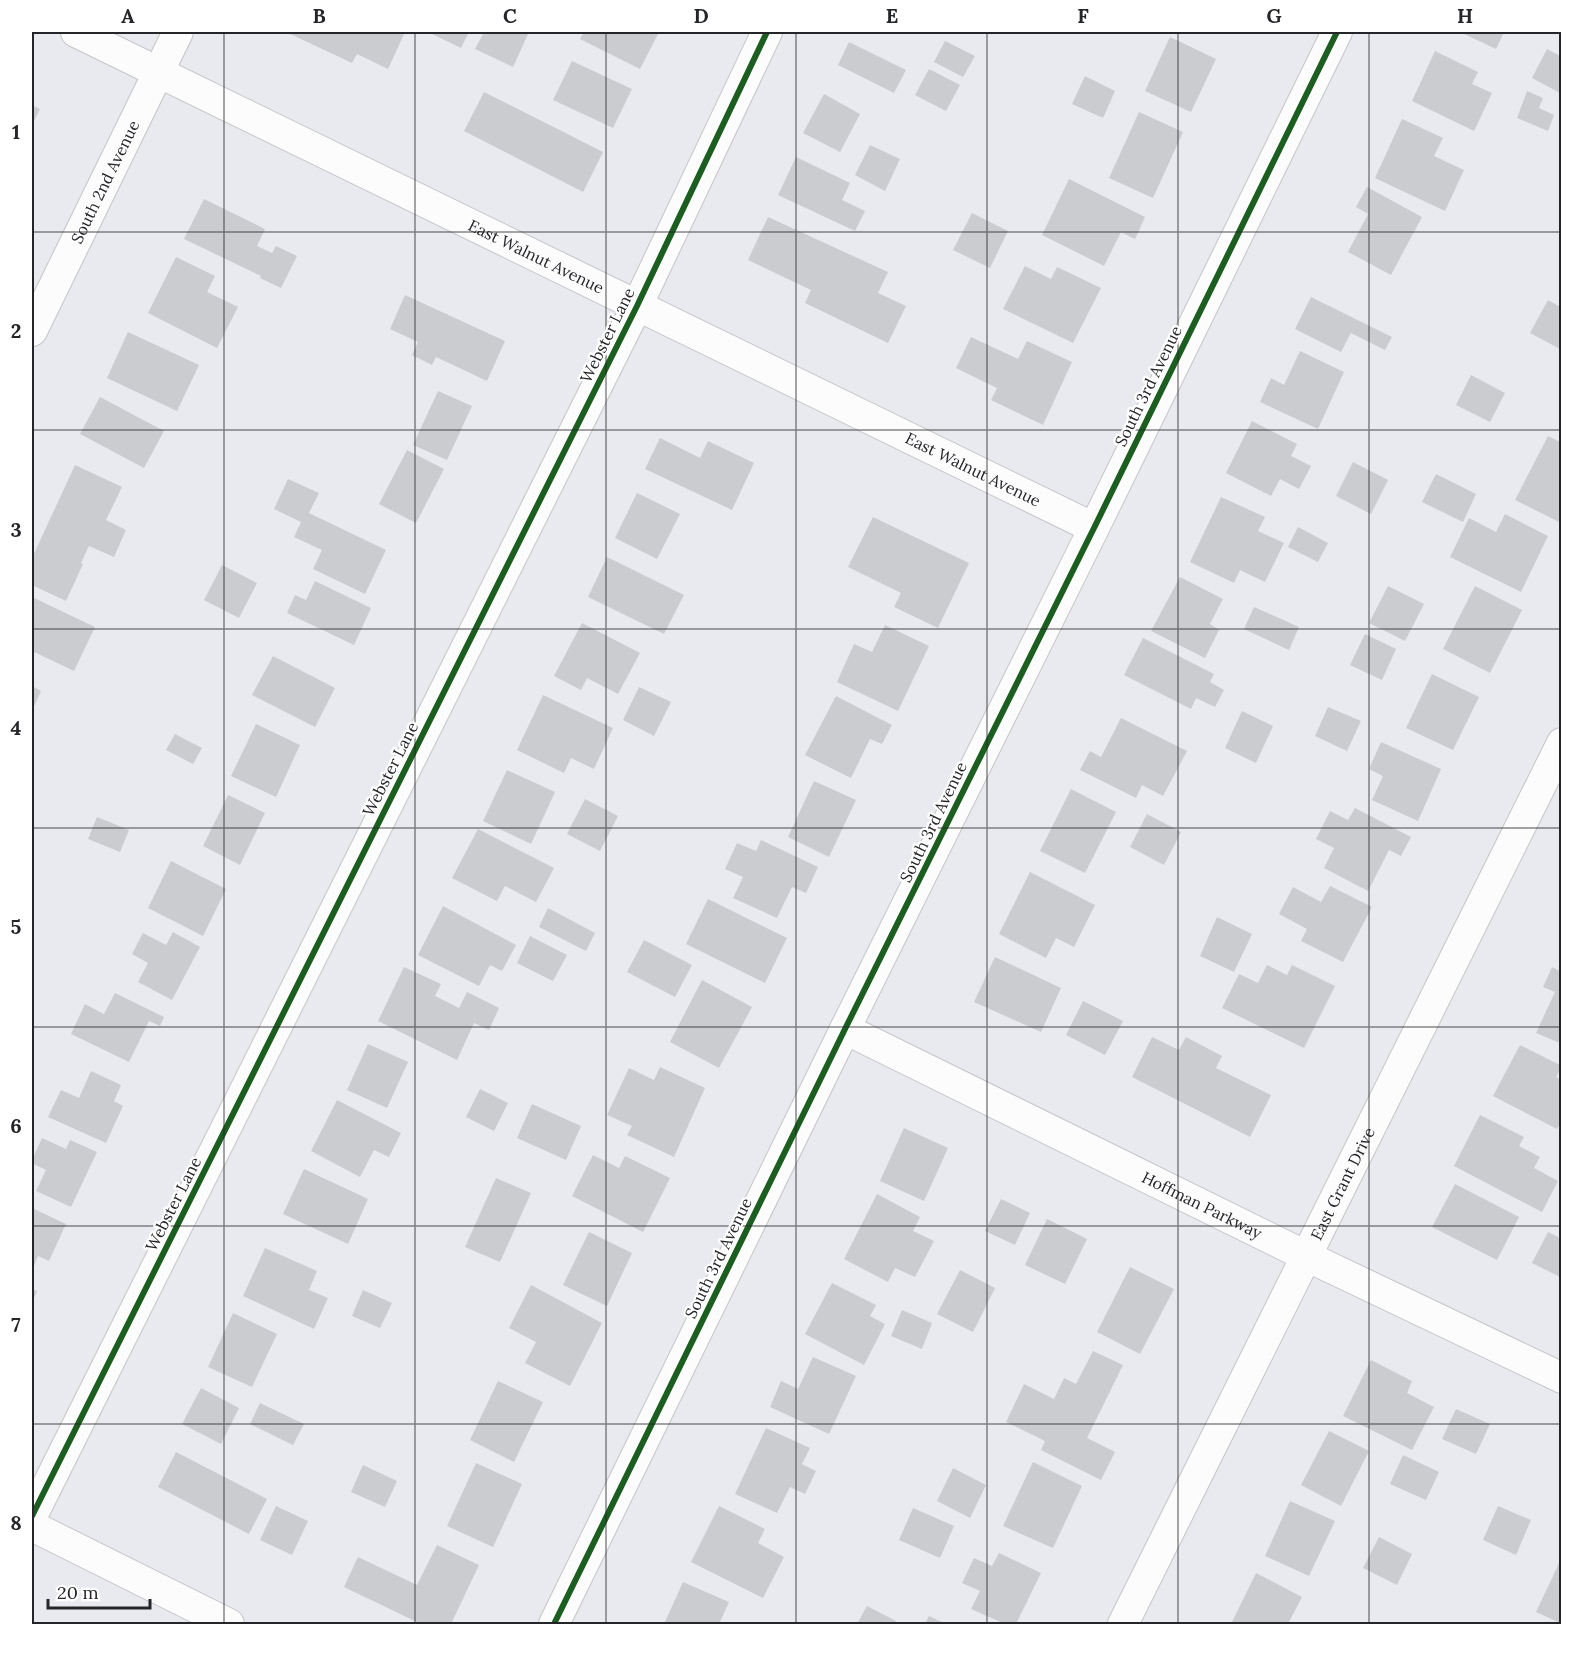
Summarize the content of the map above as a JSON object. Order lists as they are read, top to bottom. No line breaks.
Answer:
{"streets":{"street":["South 2nd Avenue","East Walnut Avenue","Webster Lane","South 3rd Avenue","East Grant Drive","Hoffman Parkway"]},"crossings":[["South 2nd Avenue","East Walnut Avenue"],["East Walnut Avenue","Webster Lane"],["East Walnut Avenue","South 3rd Avenue"],["South 3rd Avenue","Hoffman Parkway"],["East Grant Drive","Hoffman Parkway"]],"scale_bar":"20 m","grid":{"columns":["A","B","C","D","E","F","G","H"],"rows":["1","2","3","4","5","6","7","8"]}}
